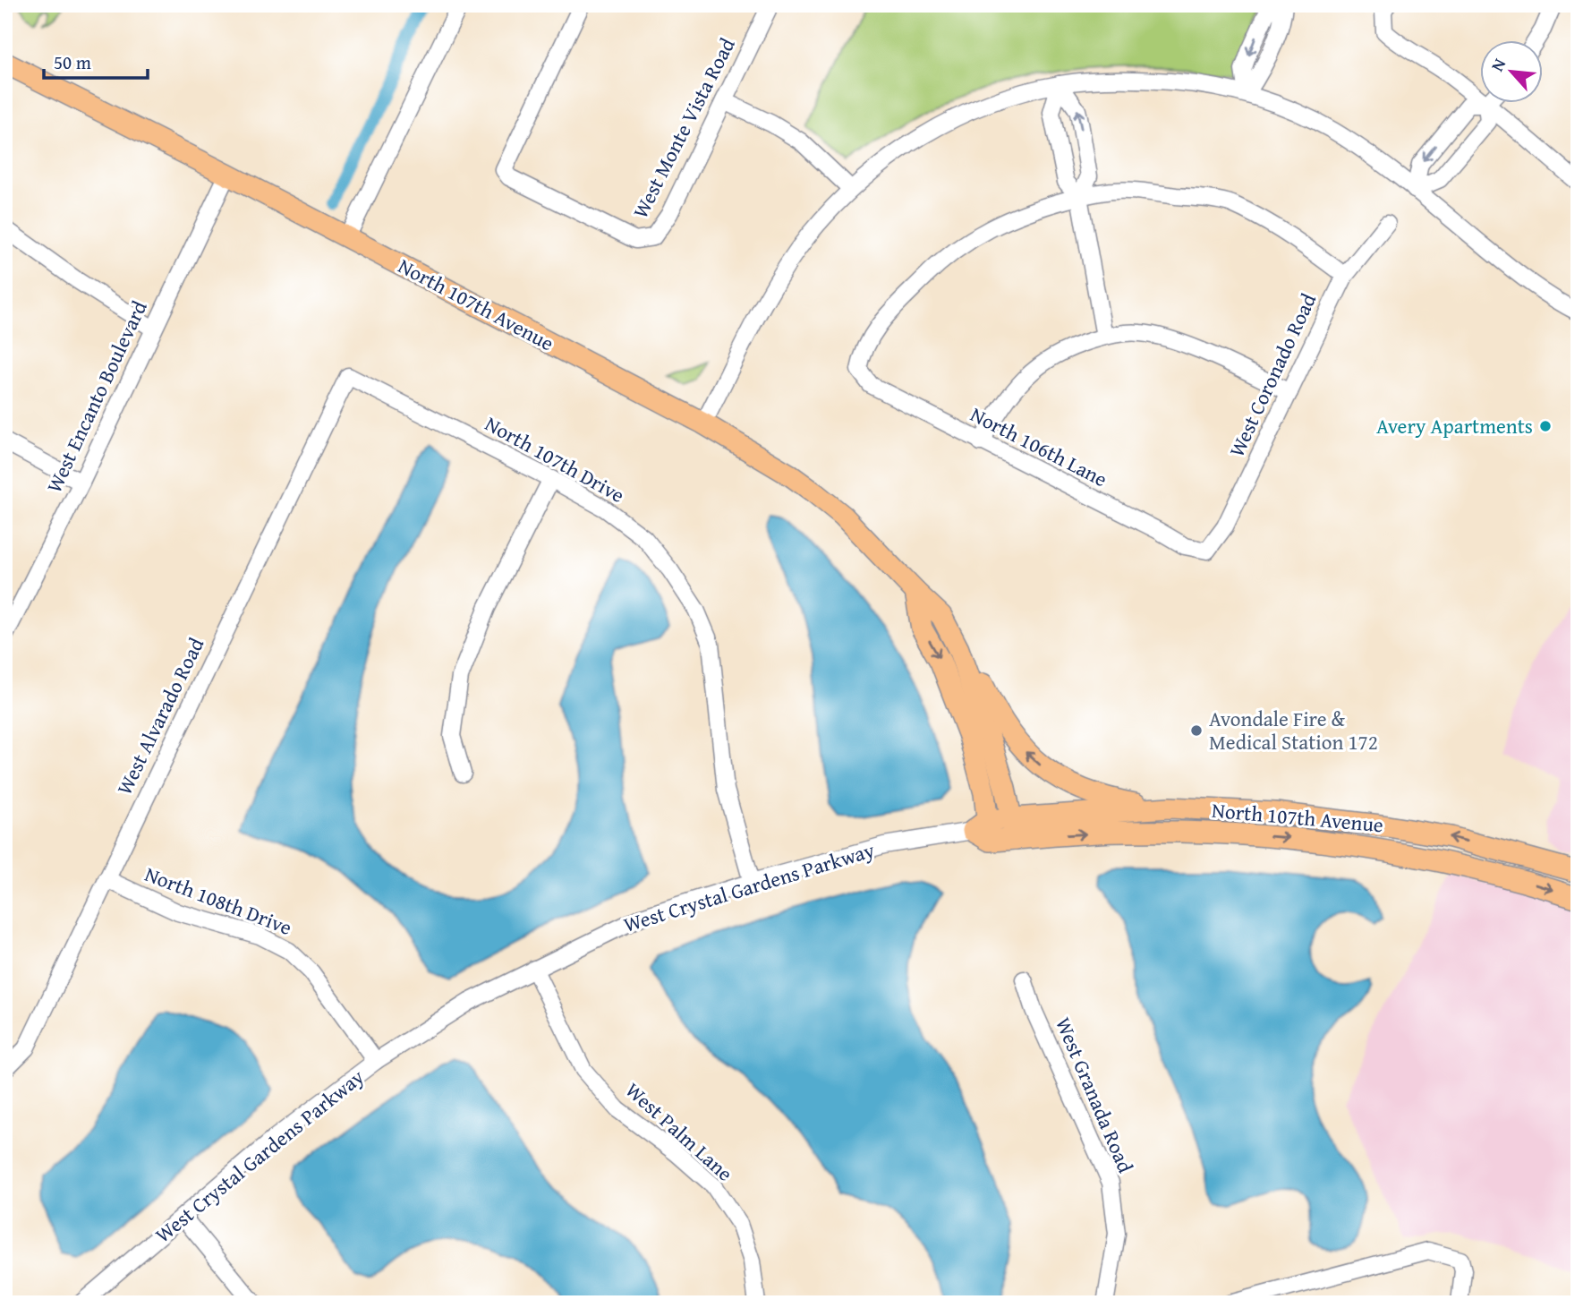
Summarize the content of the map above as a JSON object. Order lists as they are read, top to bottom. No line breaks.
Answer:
{"streets":{"main road":["North 107th Avenue"],"street":["West Monte Vista Road","West Coronado Road","West Encanto Boulevard","North 106th Lane","North 107th Drive","West Alvarado Road","West Crystal Gardens Parkway","North 108th Drive","West Granada Road","West Palm Lane"]},"crossings":[["North 107th Avenue","West Encanto Boulevard"],["North 107th Avenue","West Crystal Gardens Parkway"],["West Coronado Road","North 106th Lane"],["North 107th Drive","West Alvarado Road"],["North 107th Drive","West Crystal Gardens Parkway"],["West Alvarado Road","North 108th Drive"],["West Crystal Gardens Parkway","North 108th Drive"],["West Crystal Gardens Parkway","West Palm Lane"]],"places":["Avery Apartments","Avondale Fire & Medical Station 172"],"scale_bar":"50 m","north":"top left"}
